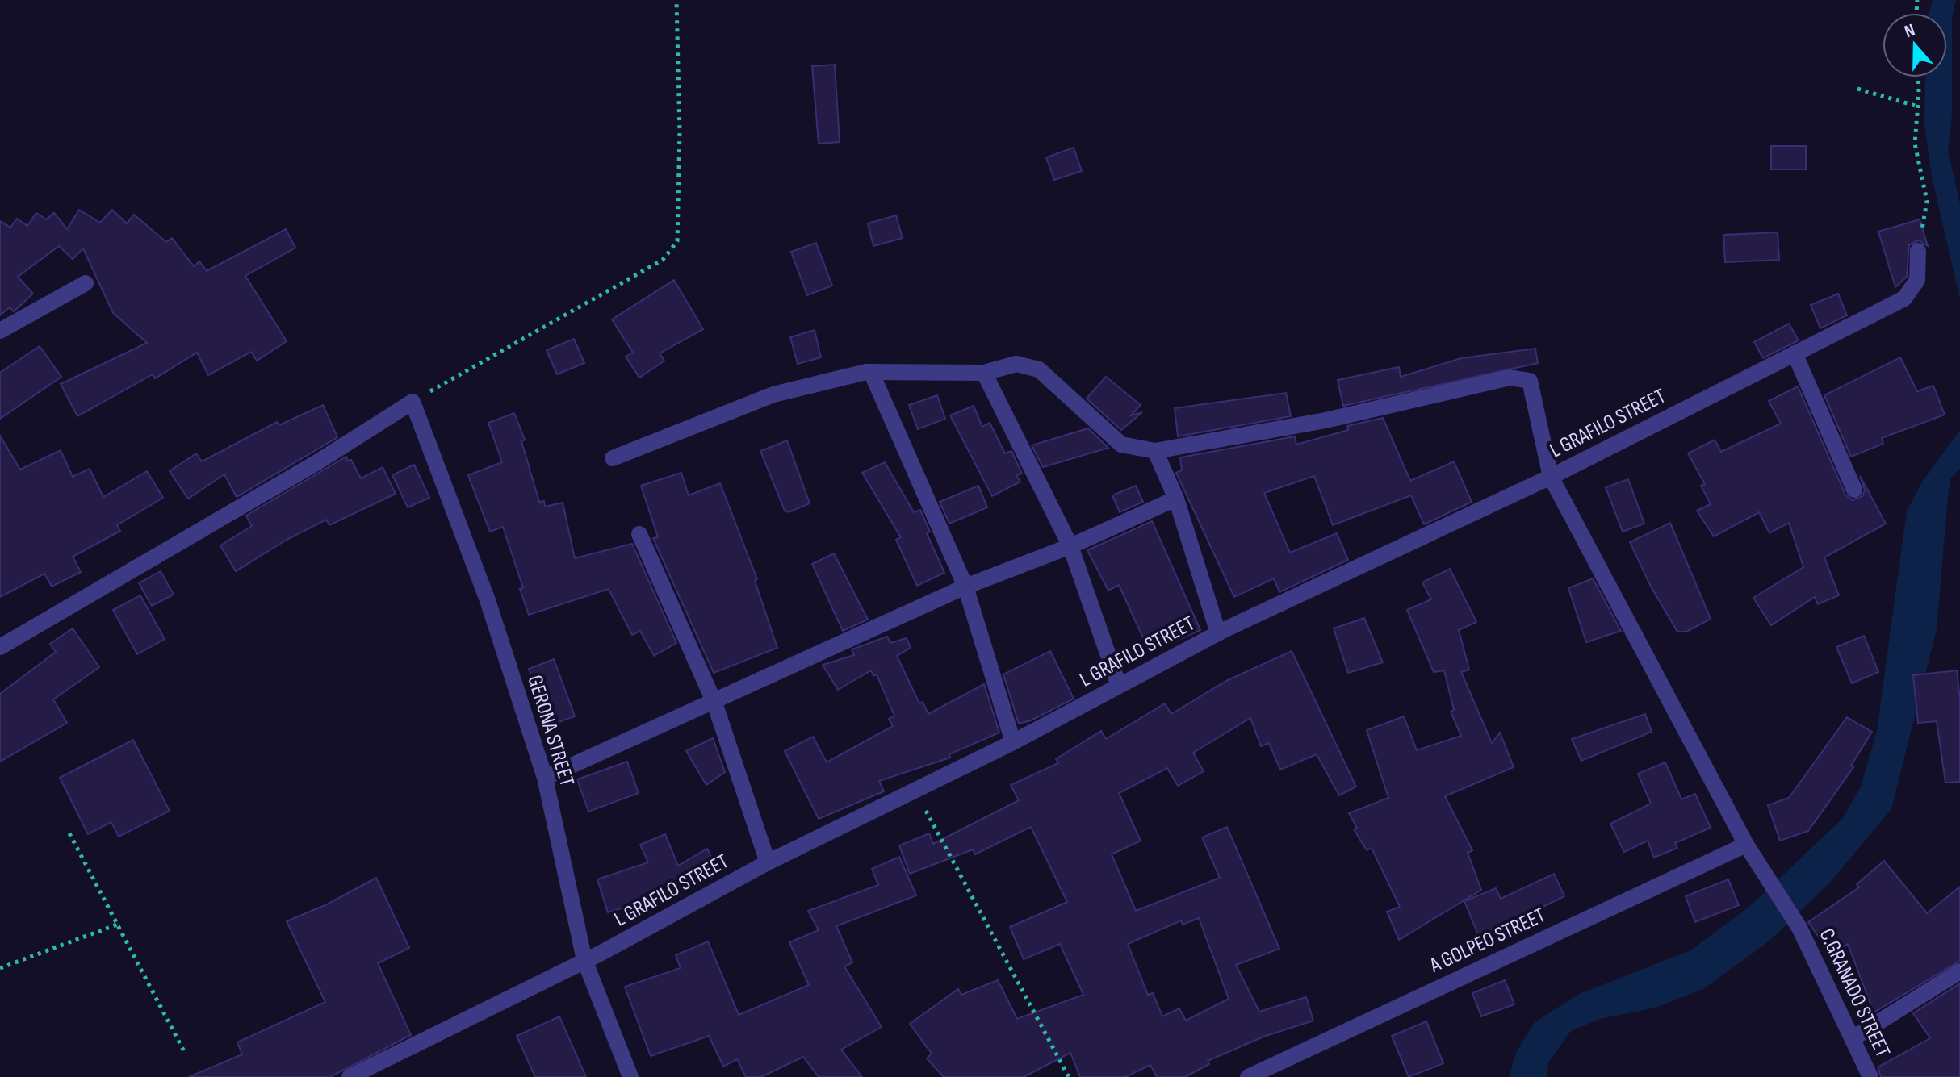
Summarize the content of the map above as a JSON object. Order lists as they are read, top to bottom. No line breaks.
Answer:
{"streets":{"street":["L GRAFILO STREET","GERONA STREET","A GOLPEO STREET","C.GRANADO STREET"]},"crossings":[["L GRAFILO STREET","GERONA STREET"],["L GRAFILO STREET","C.GRANADO STREET"],["A GOLPEO STREET","C.GRANADO STREET"]],"north":"top"}
